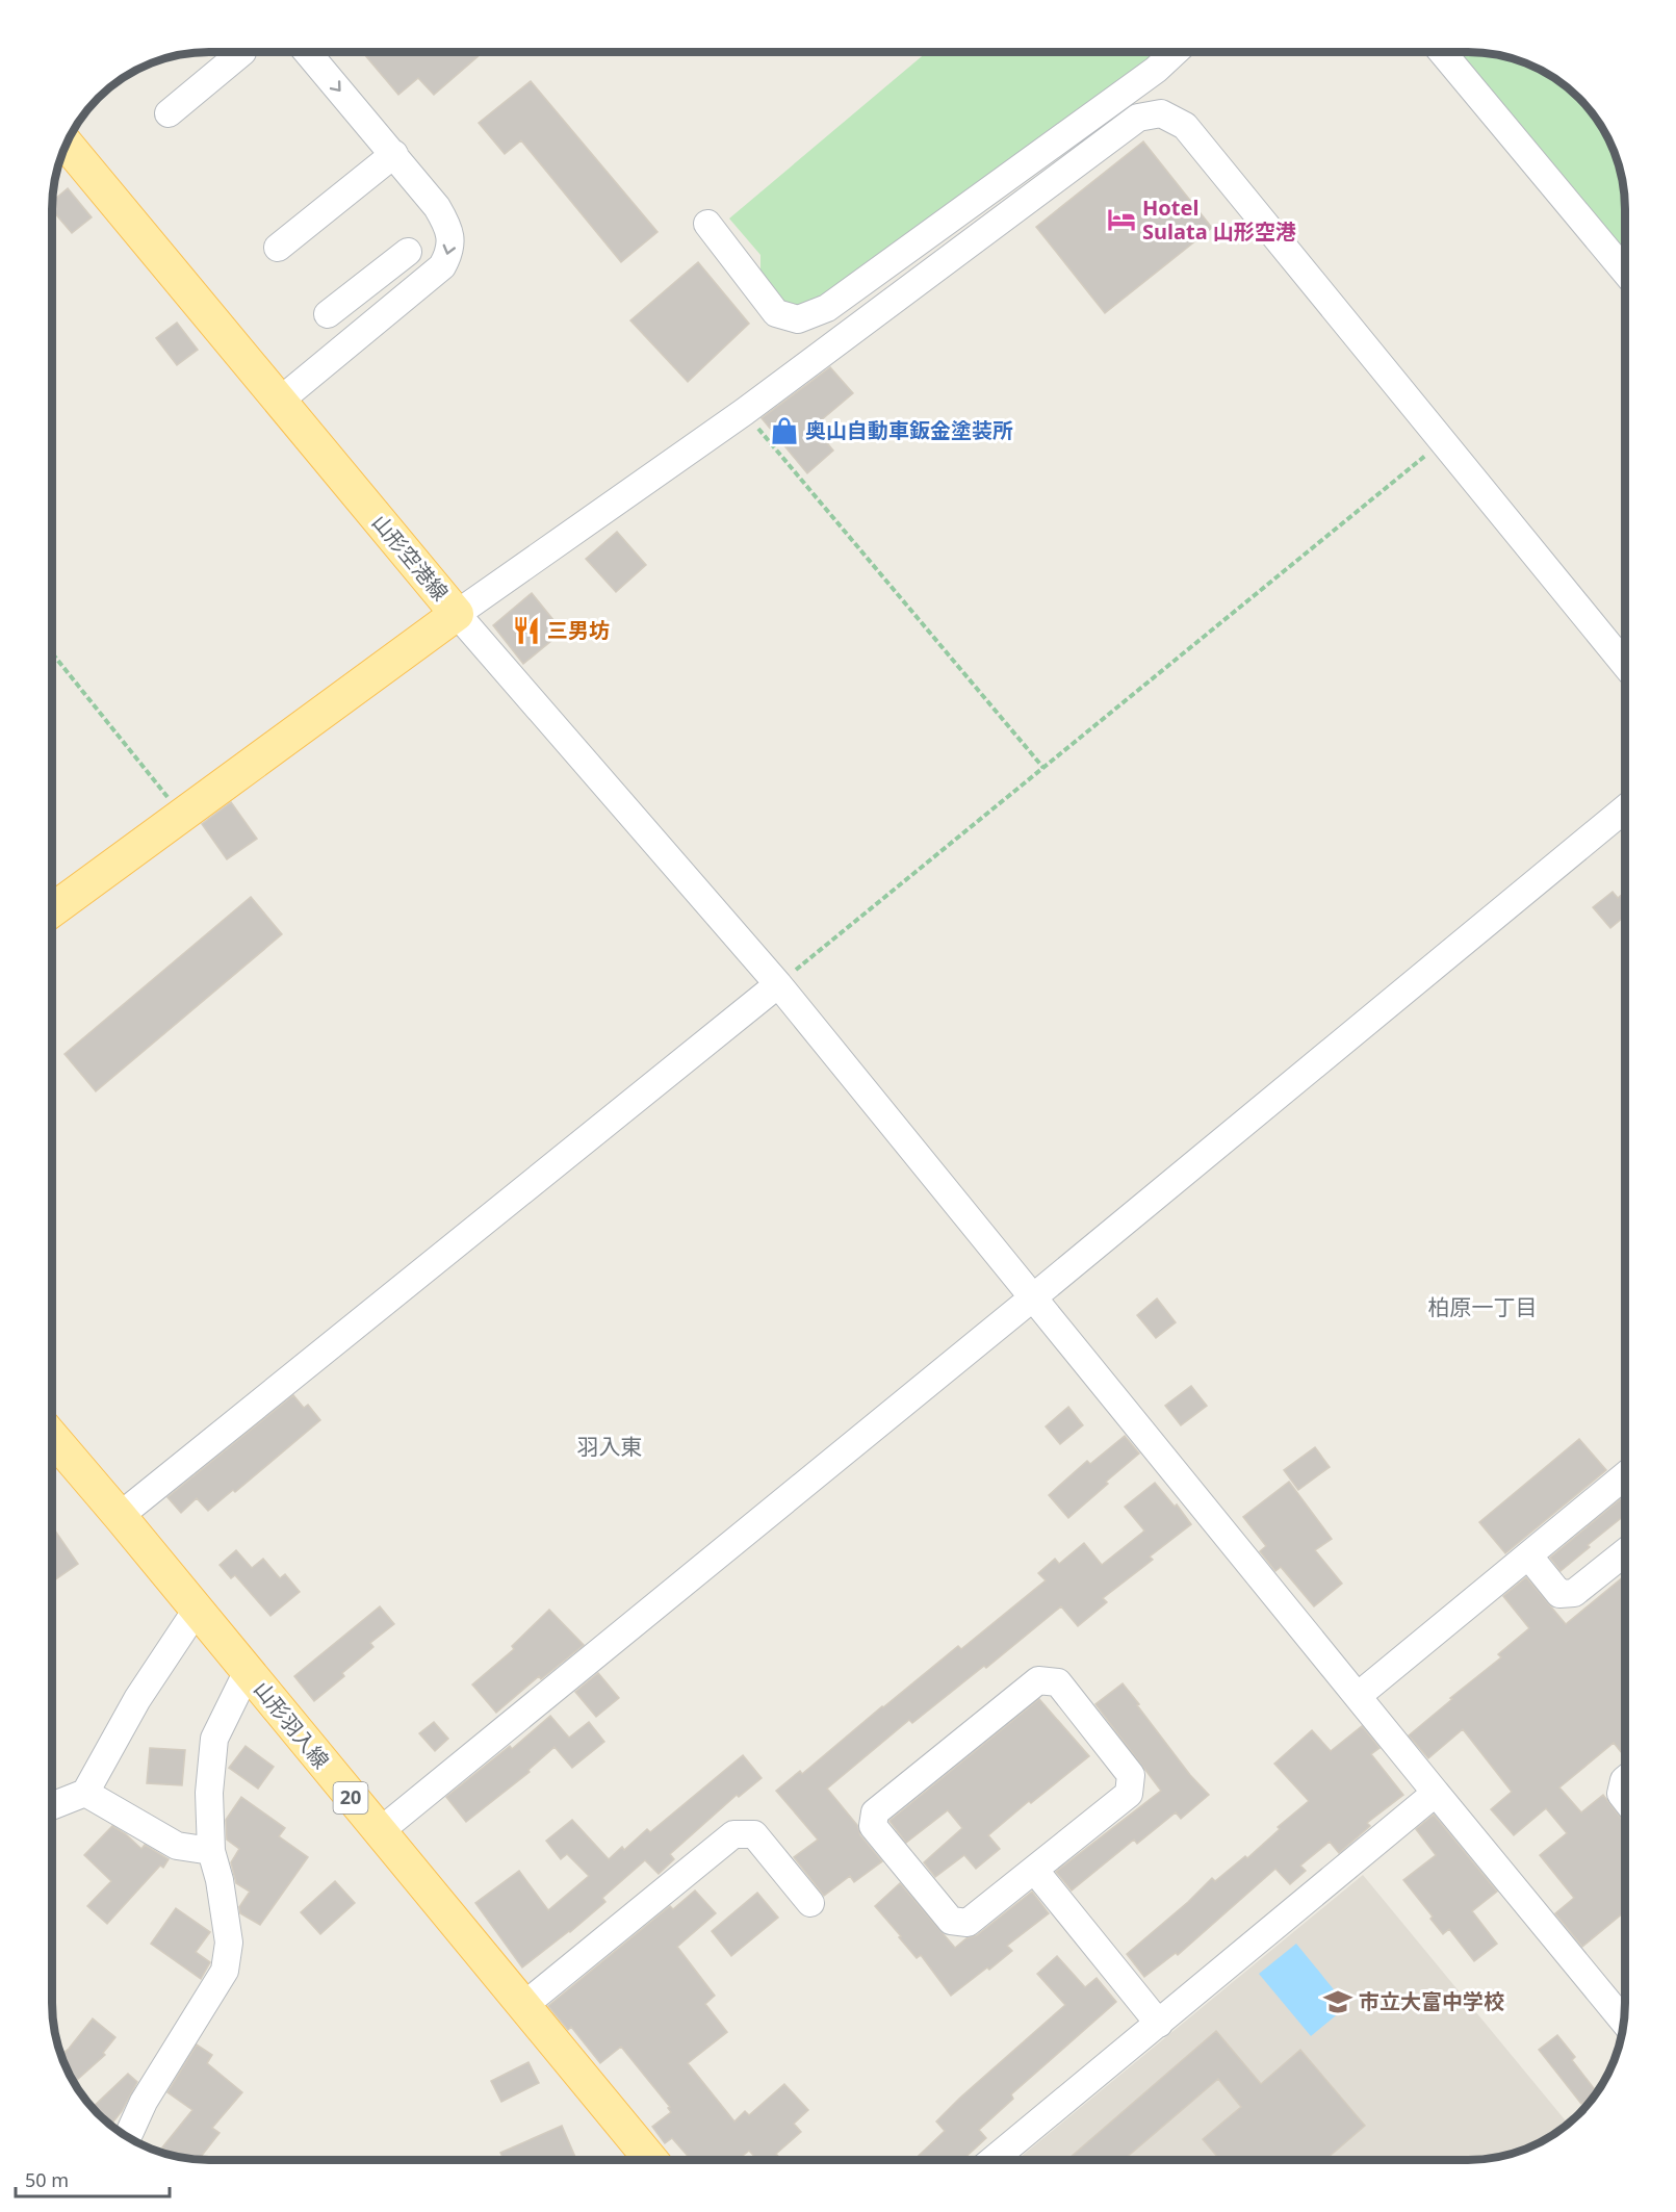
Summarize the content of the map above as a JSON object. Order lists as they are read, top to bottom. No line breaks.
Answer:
{"streets":{"main road":["山形空港線","山形羽入線","20"]},"districts":["柏原一丁目","羽入東"],"places":{"hotel":["Hotel Sulata 山形空港"],"shop":["奥山自動車鈑金塗装所"],"restaurant":["三男坊"],"school or university":["市立大富中学校"]},"scale_bar":"50 m"}
